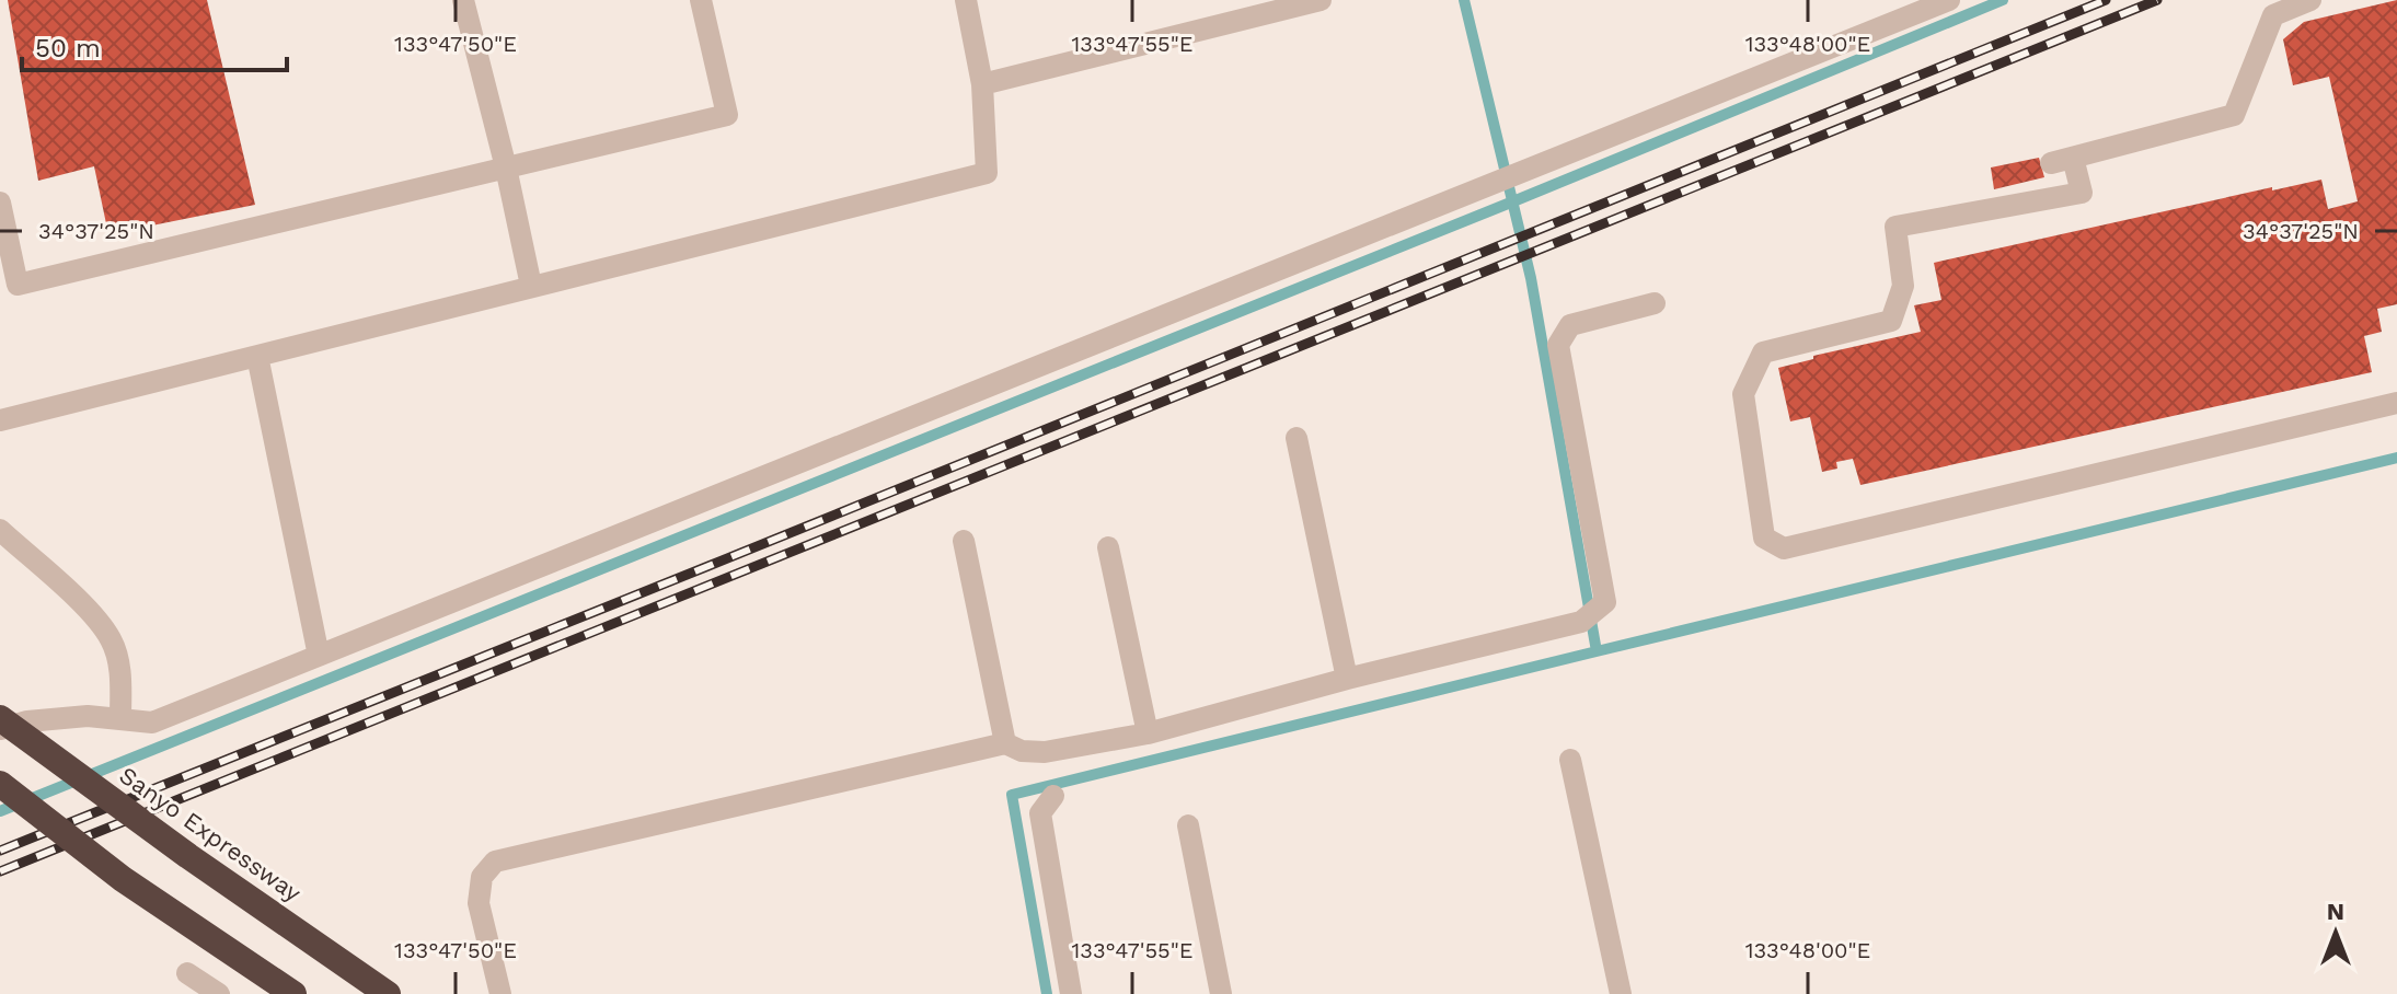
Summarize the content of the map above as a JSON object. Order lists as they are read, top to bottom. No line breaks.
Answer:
{"streets":{"highway":["Sanyo Expressway"]},"scale_bar":"50 m","north":"top","coordinates":["133°47'50\"E","133°47'55\"E","133°48'00\"E","34°37'25\"N"]}
